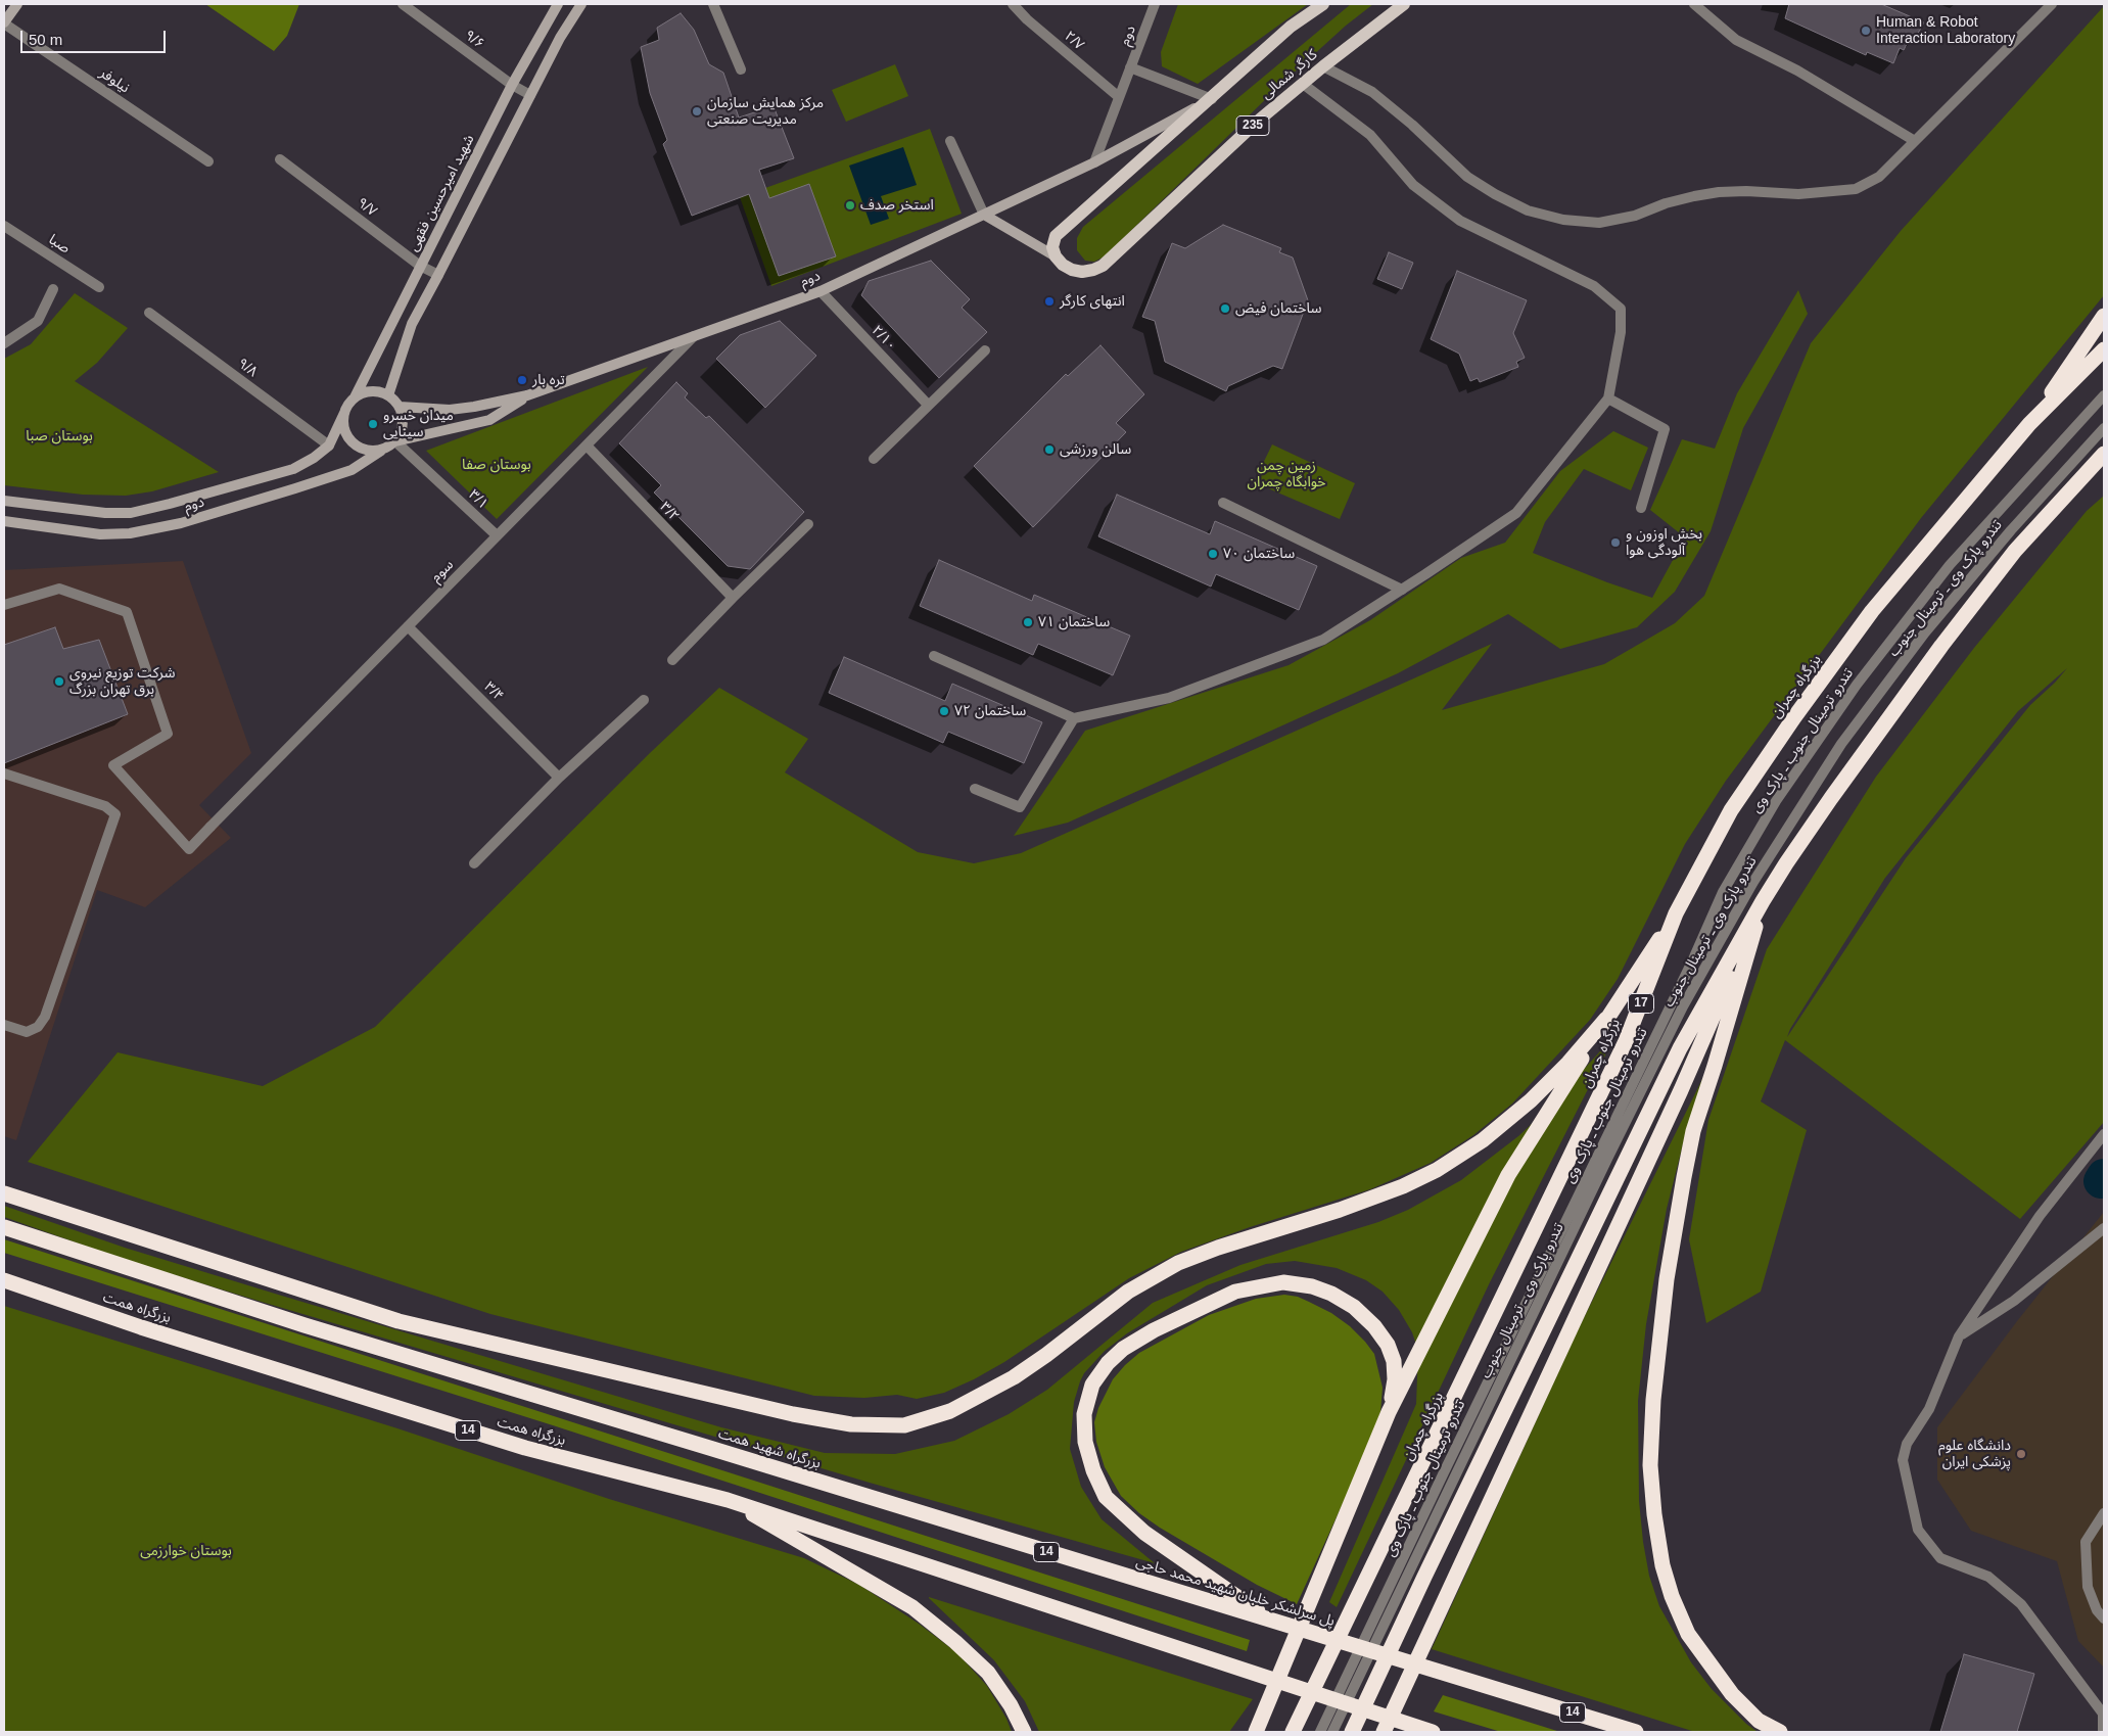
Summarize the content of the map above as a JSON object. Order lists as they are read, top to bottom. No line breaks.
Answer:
{"streets":{"highway":["بزرگراه چمران","17","بزرگراه همت","14","بزرگراه شهید همت","پل سرلشکر خلبان شهید محمد حاجی"],"main road":["دوم","کارگر شمالی","235","شهید امیرحسین فقهی"],"street":["۹/۶","۲/۷","نیلوفر","۹/۷","صبا","۲/۱۰","۹/۸","۳/۱","۳/۲","سوم","تندرو پارک وی ـ ترمینال جنوب","۳/۴","تندرو ترمینال جنوب ـ پارک وی"]},"crossings":[["دوم","۲/۷"],["دوم","شهید امیرحسین فقهی"],["دوم","۲/۱۰"],["دوم","۹/۸"],["دوم","۳/۱"],["دوم","سوم"],["۹/۶","شهید امیرحسین فقهی"],["شهید امیرحسین فقهی","۹/۷"],["شهید امیرحسین فقهی","۳/۱"],["۳/۱","سوم"],["۳/۲","سوم"],["سوم","۳/۴"],["بزرگراه شهید همت","پل سرلشکر خلبان شهید محمد حاجی"]],"parks":["بوستان صبا","بوستان صفا","زمین چمن خوابگاه چمران","بوستان خوارزمی"],"places":["Human & Robot Interaction Laboratory","مرکز همایش سازمان مدیریت صنعتی","استخر صدف","انتهای کارگر","ساختمان فیض","تره بار","میدان خسرو سینایی","سالن ورزشی","بخش اوزون و آلودگی هوا","ساختمان ۷۰","ساختمان ۷۱","شرکت توزیع نیروی برق تهران بزرگ","ساختمان ۷۲","دانشگاه علوم پزشکی ایران"],"scale_bar":"50 m"}
